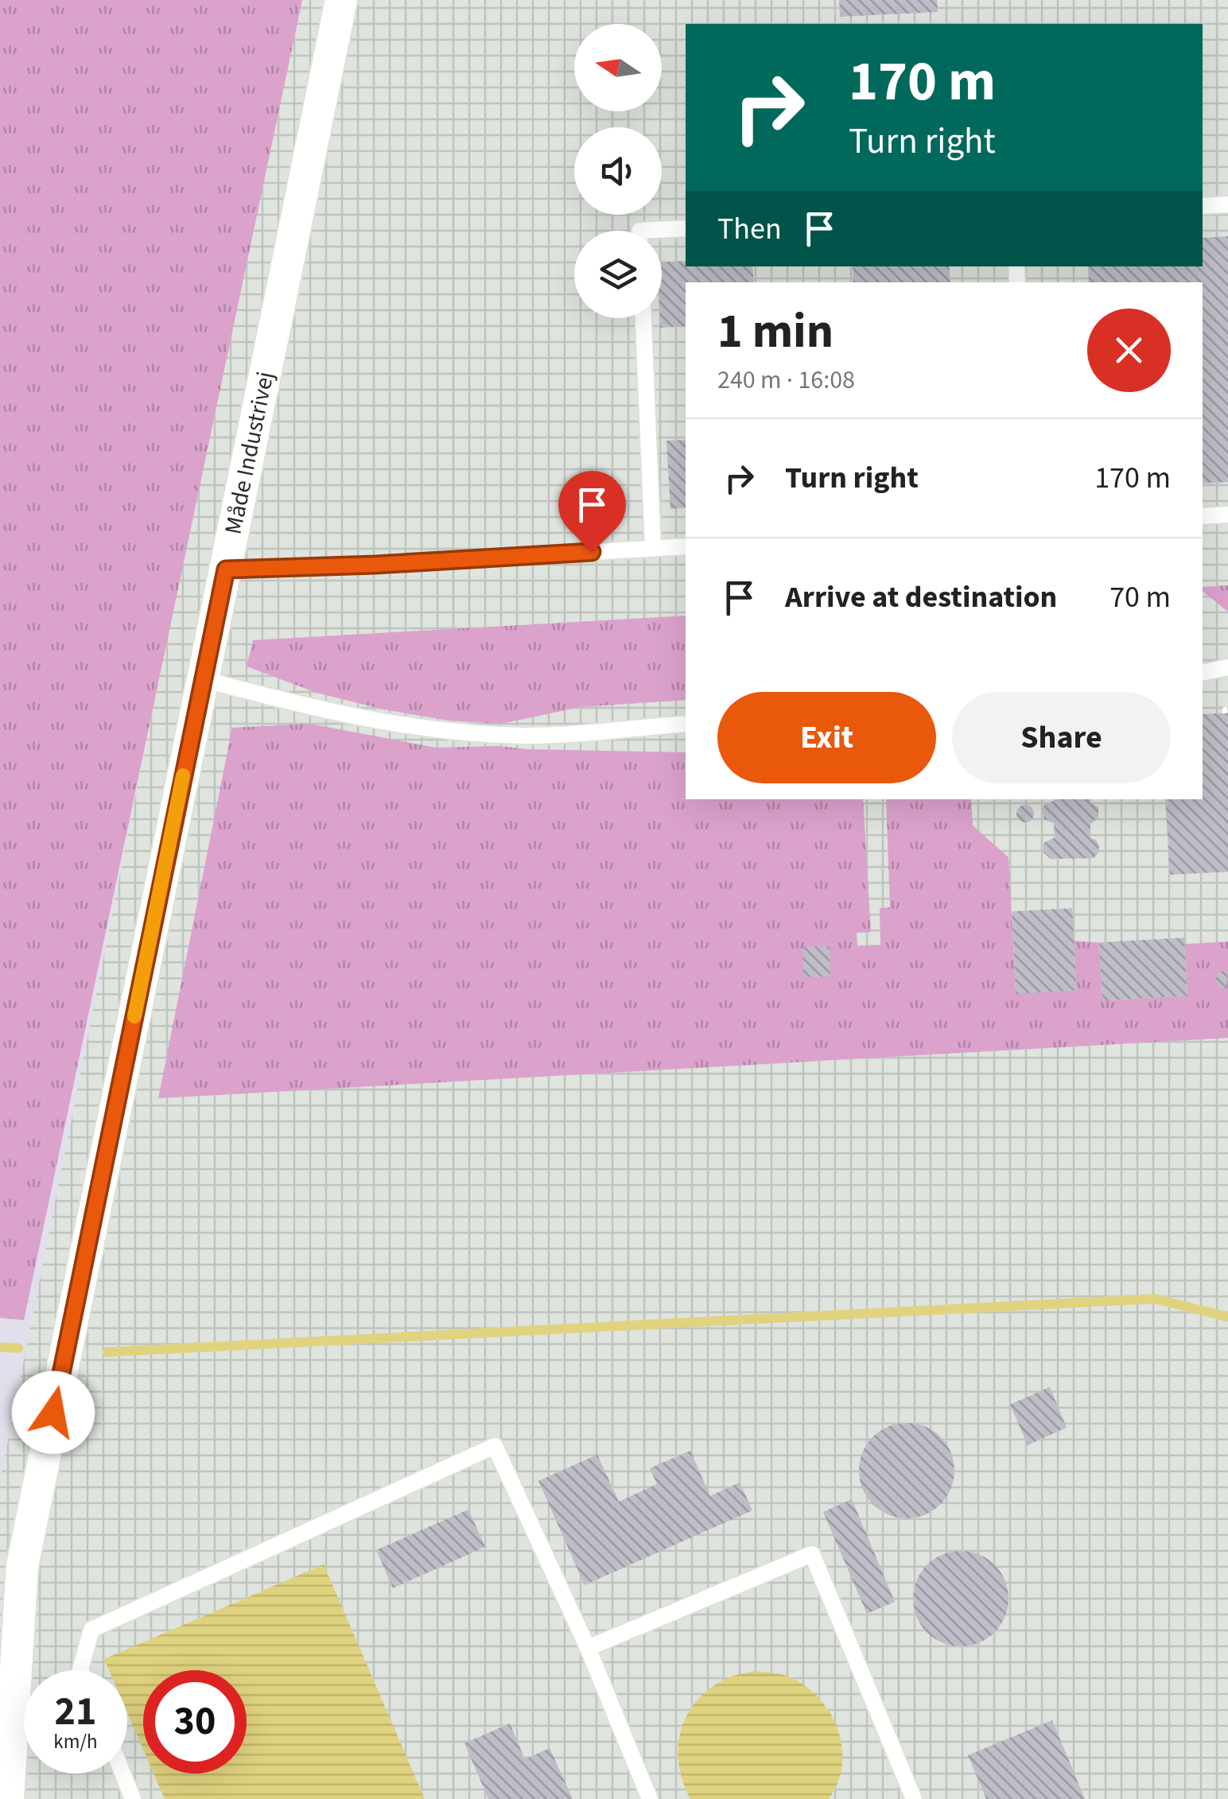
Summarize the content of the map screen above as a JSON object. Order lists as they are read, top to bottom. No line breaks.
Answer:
{"streets":{"street":["Måde Industrivej"]},"north":"left","page":{"turn":["170 m","Turn right"],"then":"Then","heading":["1 min","240 m · 16:08"],"list":[{"name":"Turn right","value":"170 m"},{"name":"Arrive at destination","value":"70 m"}],"buttons":["Exit","Share"],"speed":"21 km/h","limit":"30"}}
